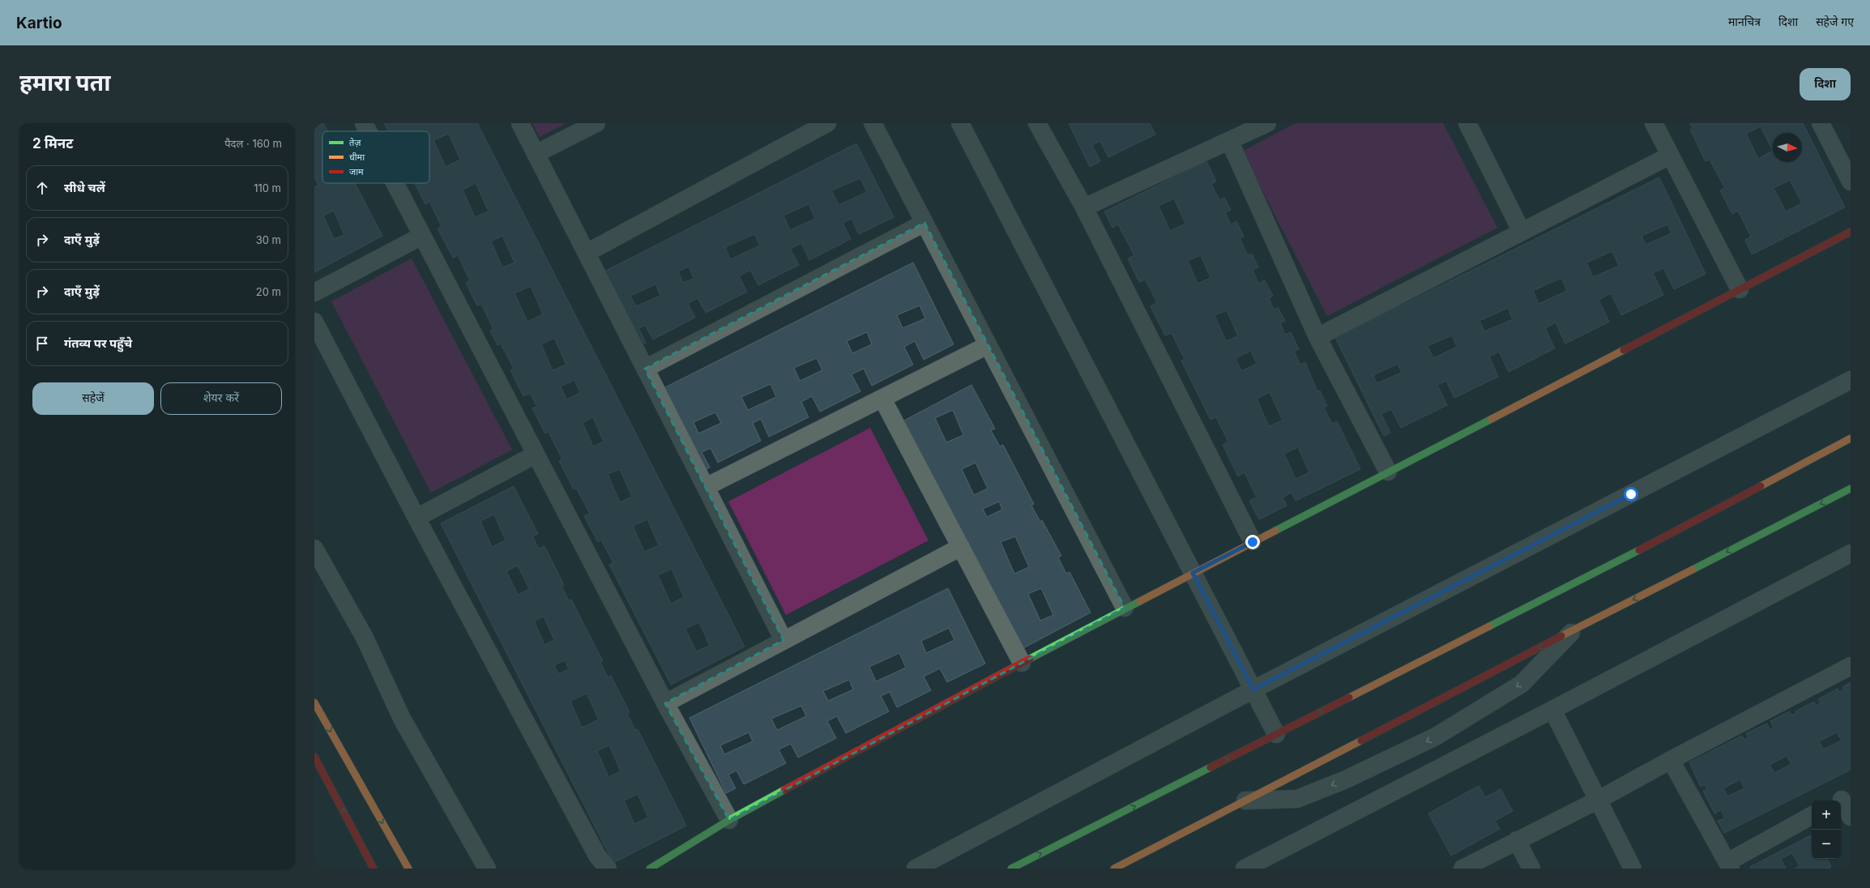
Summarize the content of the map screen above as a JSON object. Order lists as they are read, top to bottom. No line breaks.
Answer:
{"legend":["तेज़","धीमा","जाम"],"north":"right","page":{"header":"Kartio","nav":["मानचित्र","दिशा","सहेजे गए"],"buttons":["दिशा",["सहेजें","शेयर करें"]],"title":"हमारा पता","heading":["2 मिनट","पैदल · 160 m"],"list":[["सीधे चलें","110 m"],["दाएँ मुड़ें","30 m"],["दाएँ मुड़ें","20 m"],"गंतव्य पर पहुँचे"],"map_buttons":["+","−"]}}
